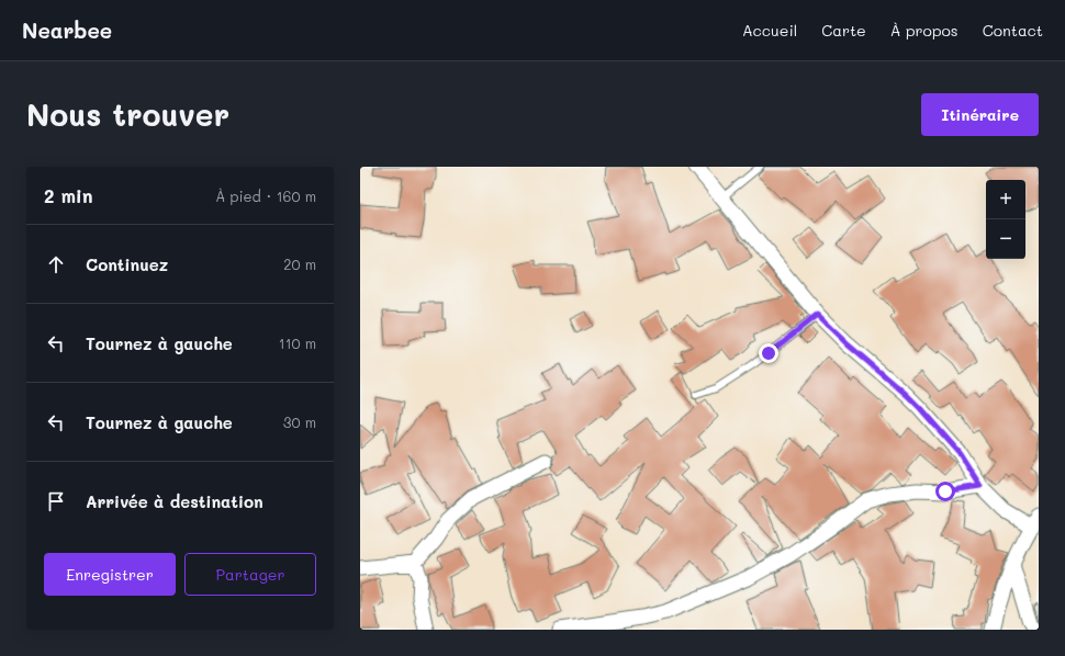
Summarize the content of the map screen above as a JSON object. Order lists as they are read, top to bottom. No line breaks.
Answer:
{"page":{"header":"Nearbee","nav":["Accueil","Carte","À propos","Contact"],"buttons":["Itinéraire",["Enregistrer","Partager"]],"title":"Nous trouver","heading":["2 min","À pied · 160 m"],"map_buttons":["+","−"],"list":[["Continuez","20 m"],["Tournez à gauche","110 m"],["Tournez à gauche","30 m"],"Arrivée à destination"]}}
